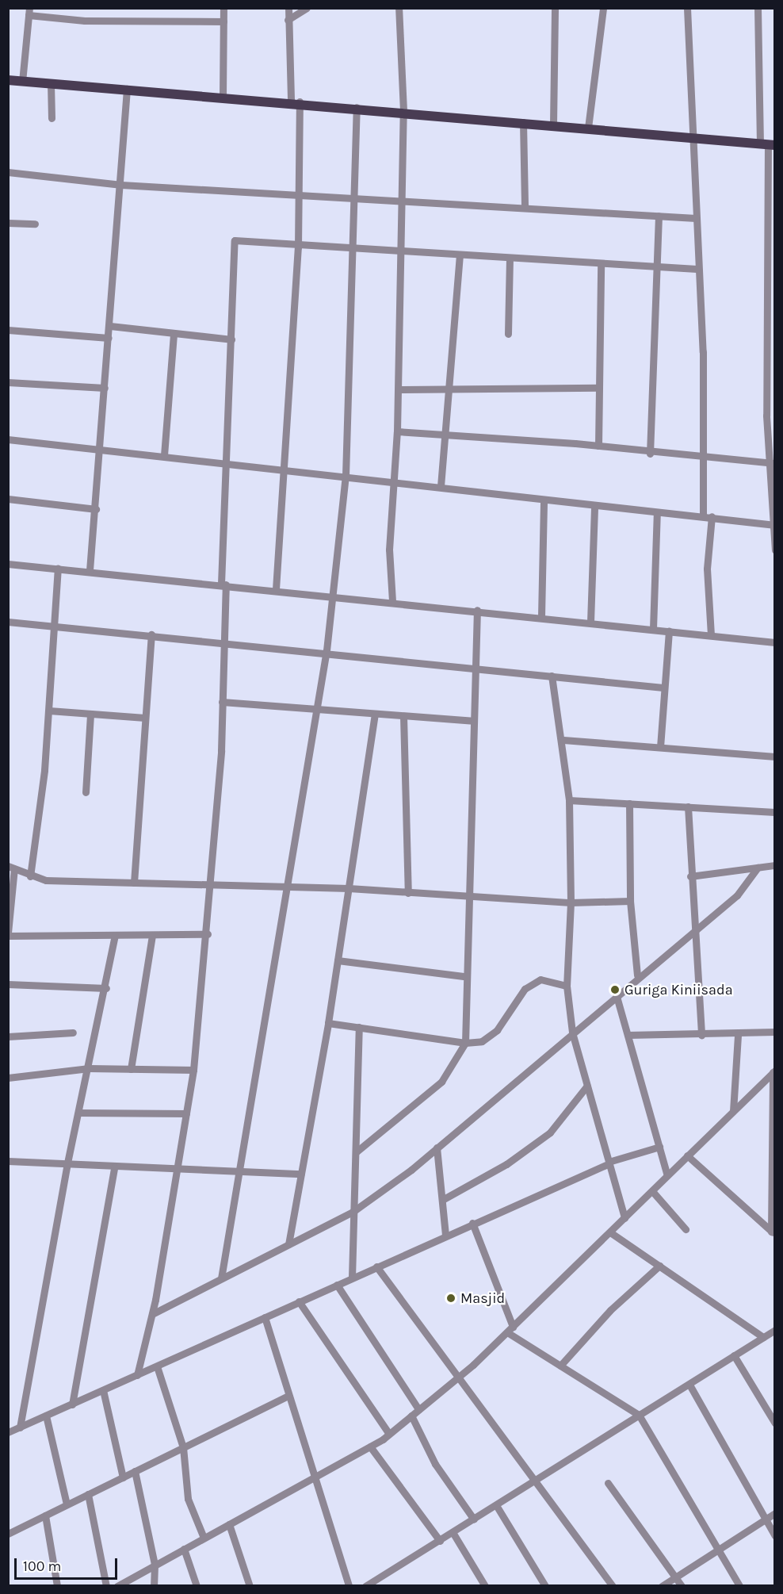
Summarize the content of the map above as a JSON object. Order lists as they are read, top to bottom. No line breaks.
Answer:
{"places":["Guriga Kiniisada","Masjid"],"scale_bar":"100 m"}
